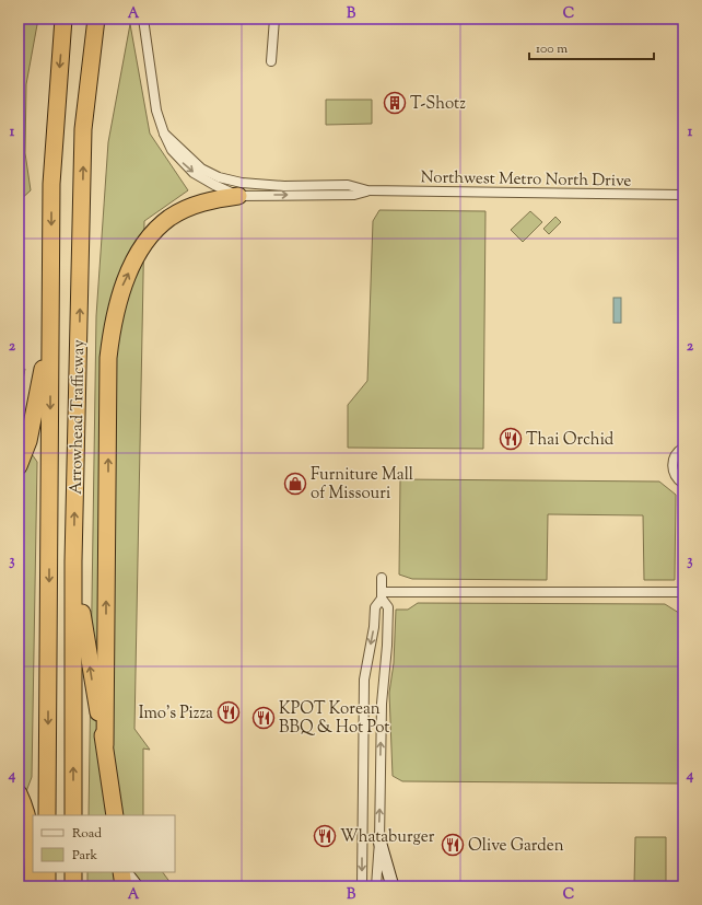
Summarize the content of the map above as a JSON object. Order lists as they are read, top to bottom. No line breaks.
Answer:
{"streets":{"highway":["Arrowhead Trafficway"],"street":["Northwest Metro North Drive"]},"places":{"building":["T-Shotz"],"restaurant":["Thai Orchid","Imo's Pizza","KPOT Korean BBQ & Hot Pot","Whataburger","Olive Garden"],"shop":["Furniture Mall of Missouri"]},"legend":["Road","Park"],"scale_bar":"100 m","grid":{"columns":["A","B","C"],"rows":["1","2","3","4"]}}
